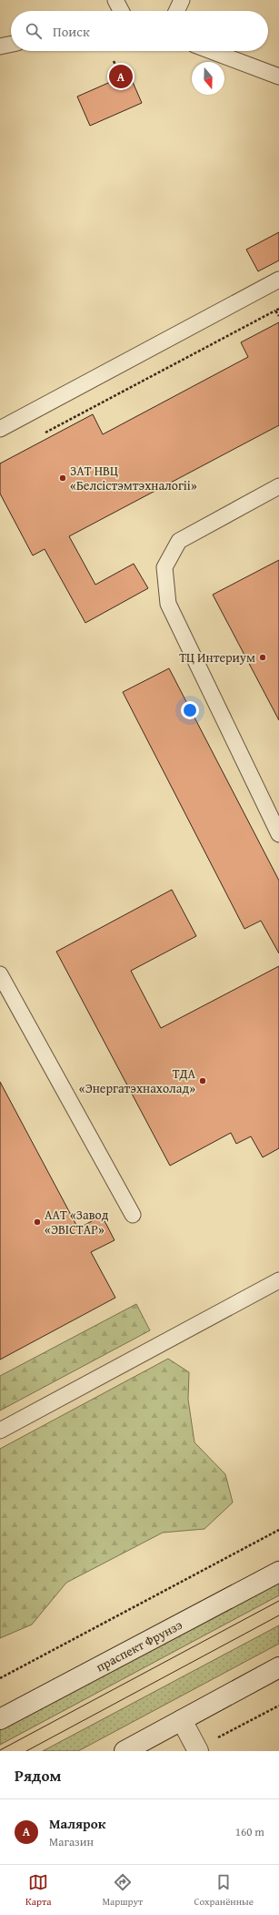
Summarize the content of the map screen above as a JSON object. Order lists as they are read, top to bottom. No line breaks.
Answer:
{"streets":{"main road":["праспект Фрунзэ"]},"places":["ЗАТ НВЦ «Белсістэмтэхналогіі»","ТЦ Интериум","ТДА «Энергатэхнахолад»","ААТ «Завод «ЭВІСТАР»"],"north":"bottom","page":{"search":"Поиск","pins":"A","heading":"Рядом","list":[{"mark":"A","name":"Малярок","note":"Магазин","value":"160 m"}],"nav":["Карта","Маршрут","Сохранённые"]}}
